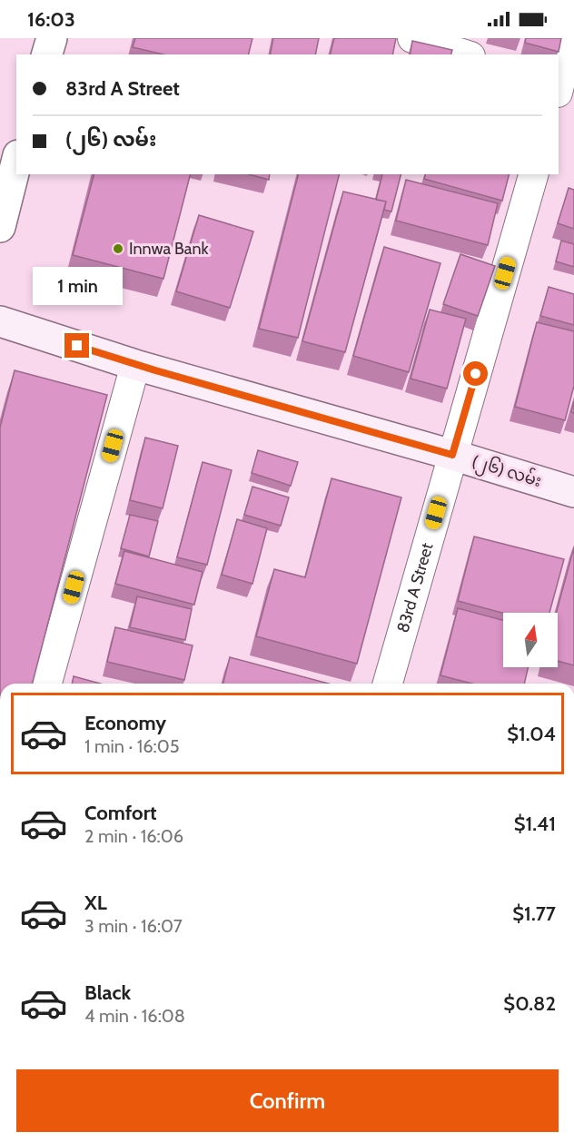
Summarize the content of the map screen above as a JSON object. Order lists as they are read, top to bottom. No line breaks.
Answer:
{"streets":{"main road":["(၂၆) လမ်း"],"street":["83rd A Street"]},"crossings":[["(၂၆) လမ်း","83rd A Street"]],"places":["Innwa Bank"],"north":"top","page":{"status":"16:03","banner":["83rd A Street","(၂၆) လမ်း"],"bubble":"1 min","list":[{"name":"Economy","note":"1 min · 16:05","value":"$1.04"},{"name":"Comfort","note":"2 min · 16:06","value":"$1.41"},{"name":"XL","note":"3 min · 16:07","value":"$1.77"},{"name":"Black","note":"4 min · 16:08","value":"$0.82"}],"buttons":"Confirm"}}
